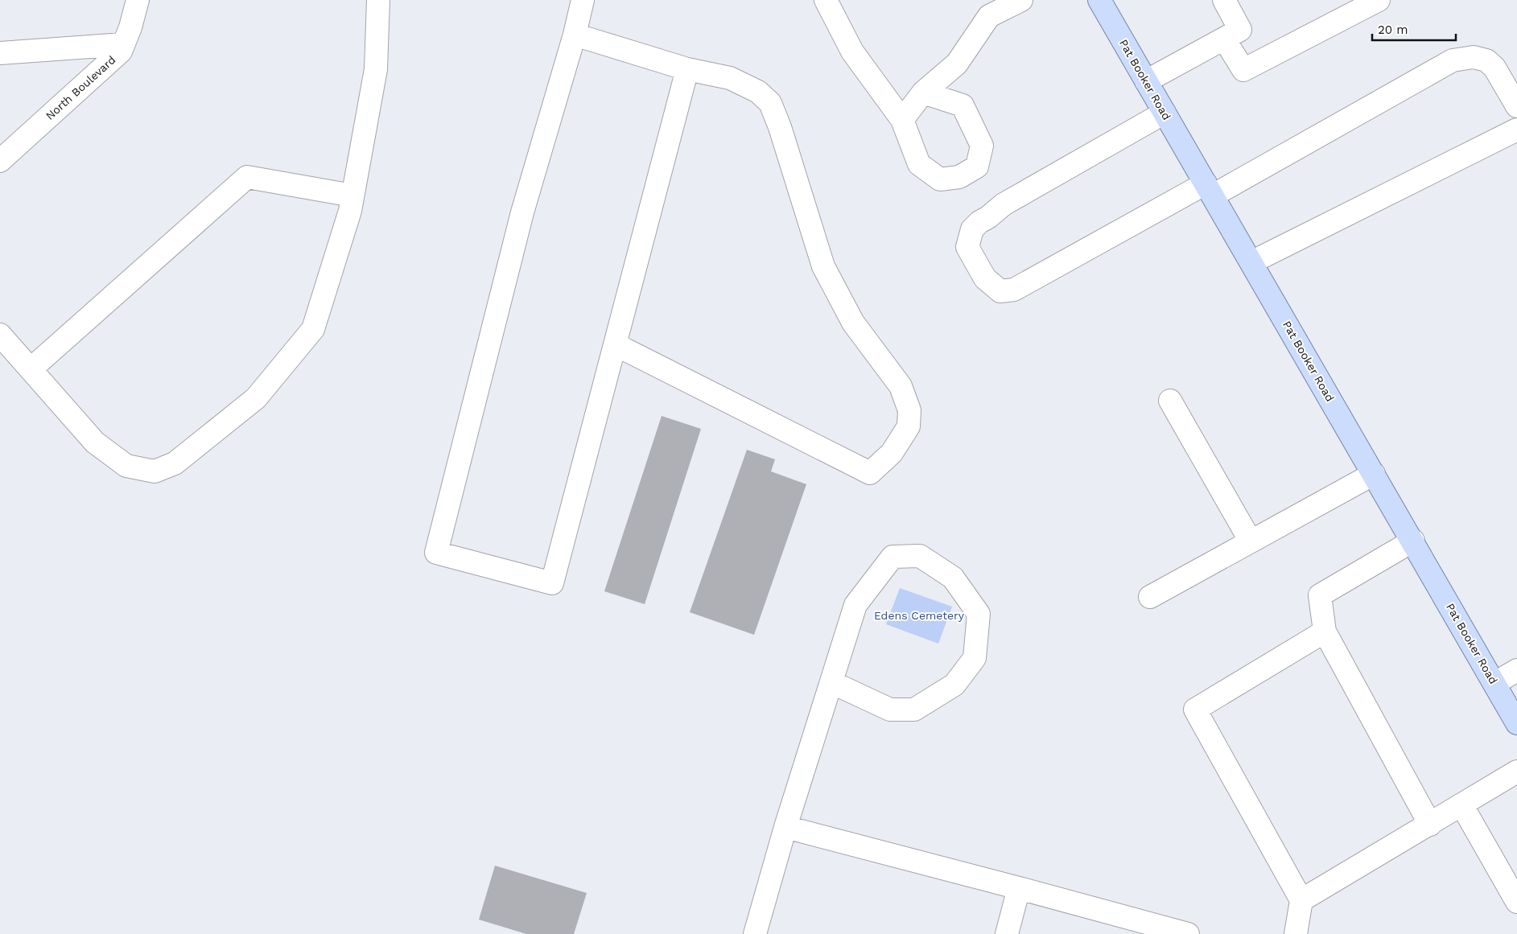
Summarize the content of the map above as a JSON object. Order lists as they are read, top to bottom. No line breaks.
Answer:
{"streets":{"main road":["Pat Booker Road"],"street":["North Boulevard"]},"parks":["Edens Cemetery"],"scale_bar":"20 m"}
